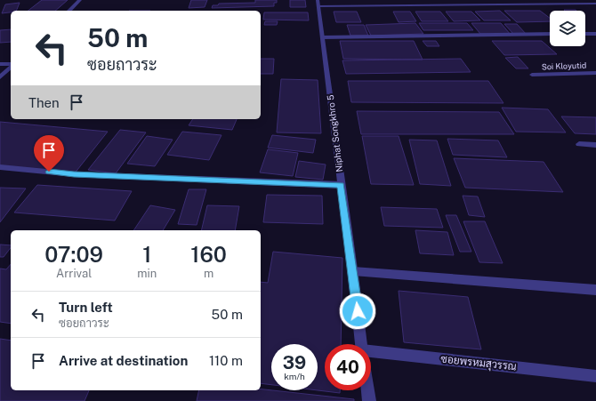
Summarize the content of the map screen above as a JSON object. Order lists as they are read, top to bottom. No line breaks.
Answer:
{"streets":{"street":["Soi Kloyutid","Niphat Songkhro 5","ซอยพรหมสุวรรณ"]},"page":{"turn":["50 m","ซอยถาวระ"],"then":"Then","eta":["07:09","Arrival","1","min","160","m"],"list":[{"name":"Turn left","note":"ซอยถาวระ","value":"50 m"},{"name":"Arrive at destination","value":"110 m"}],"speed":"39 km/h","limit":"40"}}
